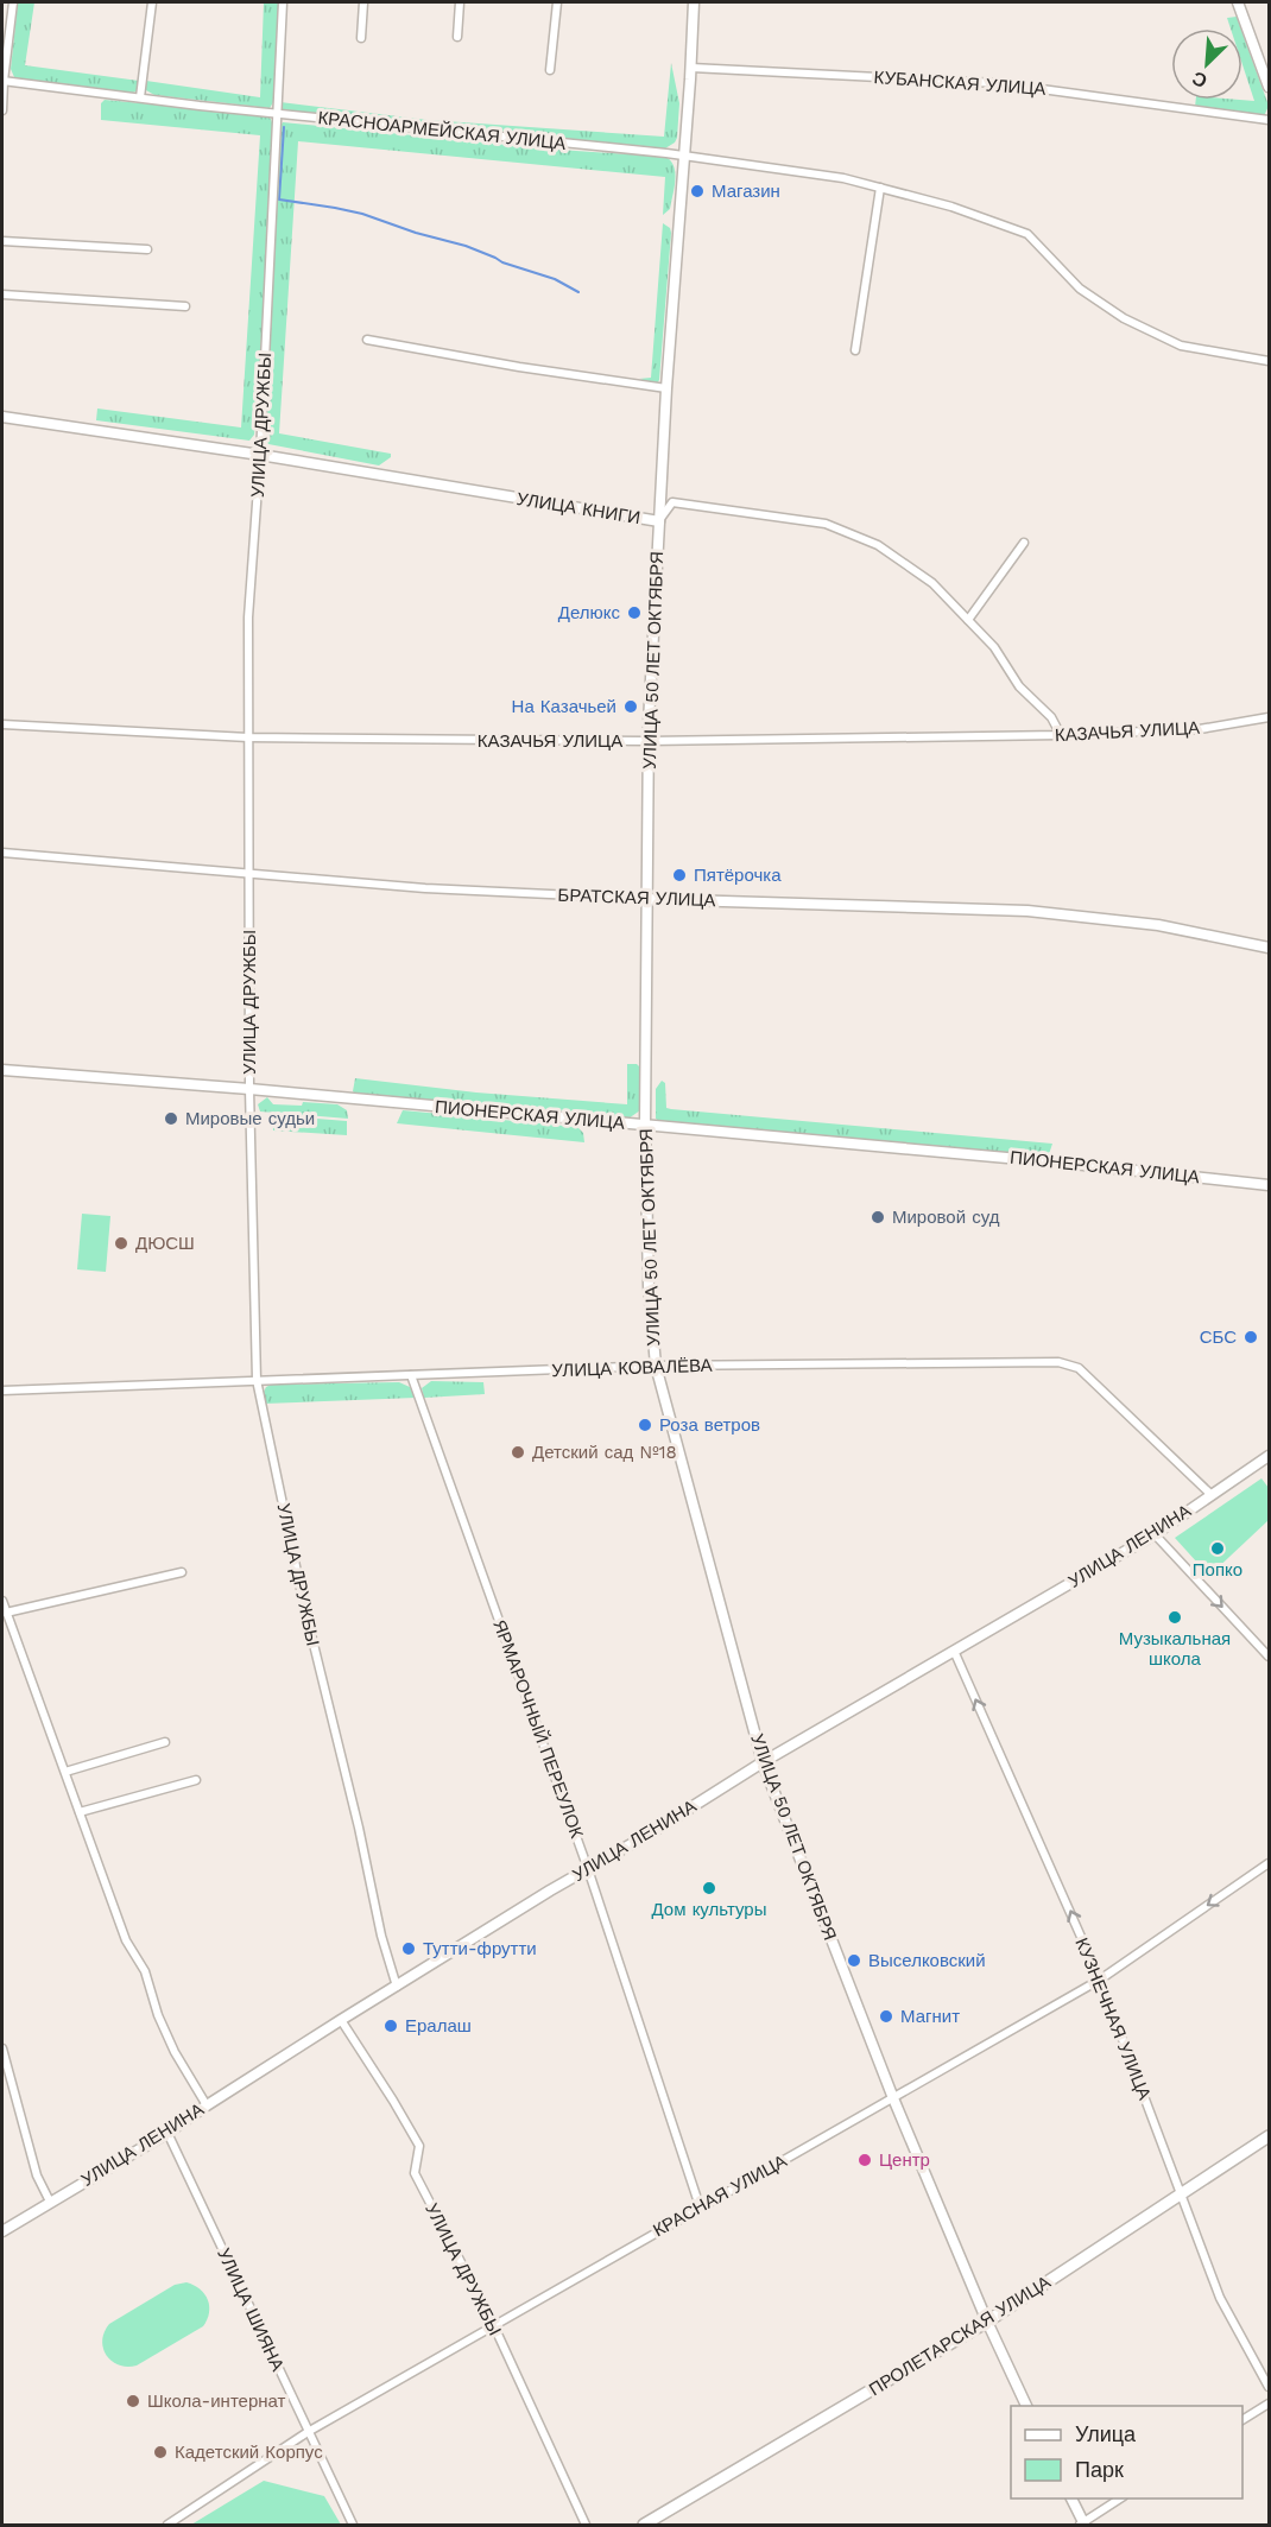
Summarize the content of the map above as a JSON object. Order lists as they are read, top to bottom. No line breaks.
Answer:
{"streets":{"main road":["УЛИЦА КНИГИ","УЛИЦА 50 ЛЕТ ОКТЯБРЯ","БРАТСКАЯ УЛИЦА","ПИОНЕРСКАЯ УЛИЦА","УЛИЦА ЛЕНИНА","ПРОЛЕТАРСКАЯ УЛИЦА"],"street":["КУБАНСКАЯ УЛИЦА","КРАСНОАРМЕЙСКАЯ УЛИЦА","УЛИЦА ДРУЖБЫ","КАЗАЧЬЯ УЛИЦА","УЛИЦА КОВАЛЁВА","ЯРМАРОЧНЫЙ ПЕРЕУЛОК","КУЗНЕЧНАЯ УЛИЦА","КРАСНАЯ УЛИЦА","УЛИЦА ШИЯНА"]},"crossings":[["КУБАНСКАЯ УЛИЦА","УЛИЦА 50 ЛЕТ ОКТЯБРЯ"],["КРАСНОАРМЕЙСКАЯ УЛИЦА","УЛИЦА ДРУЖБЫ"],["КРАСНОАРМЕЙСКАЯ УЛИЦА","УЛИЦА 50 ЛЕТ ОКТЯБРЯ"],["УЛИЦА ДРУЖБЫ","УЛИЦА КНИГИ"],["УЛИЦА ДРУЖБЫ","КАЗАЧЬЯ УЛИЦА"],["УЛИЦА ДРУЖБЫ","БРАТСКАЯ УЛИЦА"],["УЛИЦА ДРУЖБЫ","ПИОНЕРСКАЯ УЛИЦА"],["УЛИЦА ДРУЖБЫ","УЛИЦА КОВАЛЁВА"],["УЛИЦА ДРУЖБЫ","УЛИЦА ЛЕНИНА"],["УЛИЦА ДРУЖБЫ","КРАСНАЯ УЛИЦА"],["УЛИЦА КНИГИ","УЛИЦА 50 ЛЕТ ОКТЯБРЯ"],["УЛИЦА КНИГИ","КАЗАЧЬЯ УЛИЦА"],["УЛИЦА 50 ЛЕТ ОКТЯБРЯ","КАЗАЧЬЯ УЛИЦА"],["УЛИЦА 50 ЛЕТ ОКТЯБРЯ","БРАТСКАЯ УЛИЦА"],["УЛИЦА 50 ЛЕТ ОКТЯБРЯ","ПИОНЕРСКАЯ УЛИЦА"],["УЛИЦА 50 ЛЕТ ОКТЯБРЯ","УЛИЦА КОВАЛЁВА"],["УЛИЦА 50 ЛЕТ ОКТЯБРЯ","УЛИЦА ЛЕНИНА"],["УЛИЦА 50 ЛЕТ ОКТЯБРЯ","КРАСНАЯ УЛИЦА"],["УЛИЦА 50 ЛЕТ ОКТЯБРЯ","ПРОЛЕТАРСКАЯ УЛИЦА"],["УЛИЦА КОВАЛЁВА","УЛИЦА ЛЕНИНА"],["УЛИЦА КОВАЛЁВА","ЯРМАРОЧНЫЙ ПЕРЕУЛОК"],["УЛИЦА ЛЕНИНА","ЯРМАРОЧНЫЙ ПЕРЕУЛОК"],["УЛИЦА ЛЕНИНА","КУЗНЕЧНАЯ УЛИЦА"],["УЛИЦА ЛЕНИНА","УЛИЦА ШИЯНА"],["ЯРМАРОЧНЫЙ ПЕРЕУЛОК","КРАСНАЯ УЛИЦА"],["КУЗНЕЧНАЯ УЛИЦА","КРАСНАЯ УЛИЦА"],["КУЗНЕЧНАЯ УЛИЦА","ПРОЛЕТАРСКАЯ УЛИЦА"],["КРАСНАЯ УЛИЦА","УЛИЦА ШИЯНА"]],"one_way":["КУЗНЕЧНАЯ УЛИЦА"],"places":["Магазин","Делюкс","На Казачьей","Пятёрочка","Мировые судьи","Мировой суд","ДЮСШ","СБС","Роза ветров","Детский сад №18","Попко","Музыкальная школа","Дом культуры","Тутти-фрутти","Выселковский","Магнит","Ералаш","Центр","Школа-интернат","Кадетский Корпус"],"legend":["Улица","Парк"],"north":"bottom left"}
